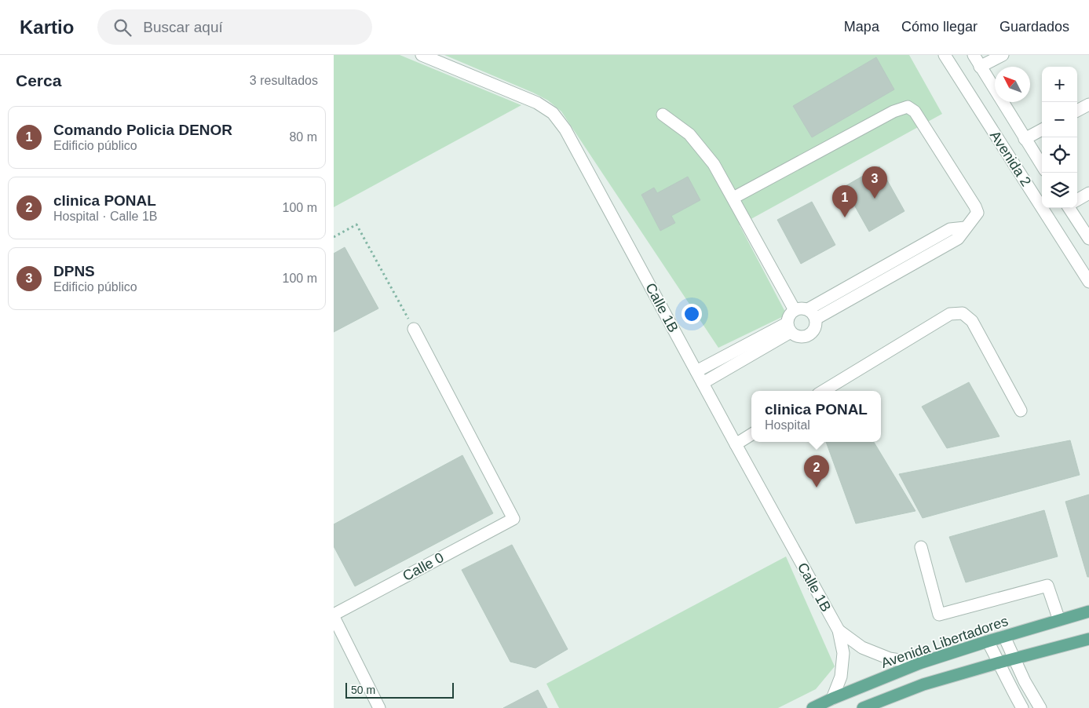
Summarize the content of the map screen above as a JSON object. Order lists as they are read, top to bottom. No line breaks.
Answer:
{"streets":{"main road":["Avenida Libertadores"],"street":["Avenida 2","Calle 1B","Calle 0"]},"crossings":[["Calle 1B","Avenida Libertadores"]],"scale_bar":"50 m","north":"top left","page":{"header":"Kartio","search":"Buscar aquí","nav":["Mapa","Cómo llegar","Guardados"],"heading":["Cerca","3 resultados"],"map_buttons":["+","−"],"list":[{"mark":"1","name":"Comando Policia DENOR","note":"Edificio público","value":"80 m"},{"mark":"2","name":"clinica PONAL","note":"Hospital · Calle 1B","value":"100 m"},{"mark":"3","name":"DPNS","note":"Edificio público","value":"100 m"}],"pins":["3","1","2"],"popup":["clinica PONAL","Hospital"],"scale":"50 m"}}
